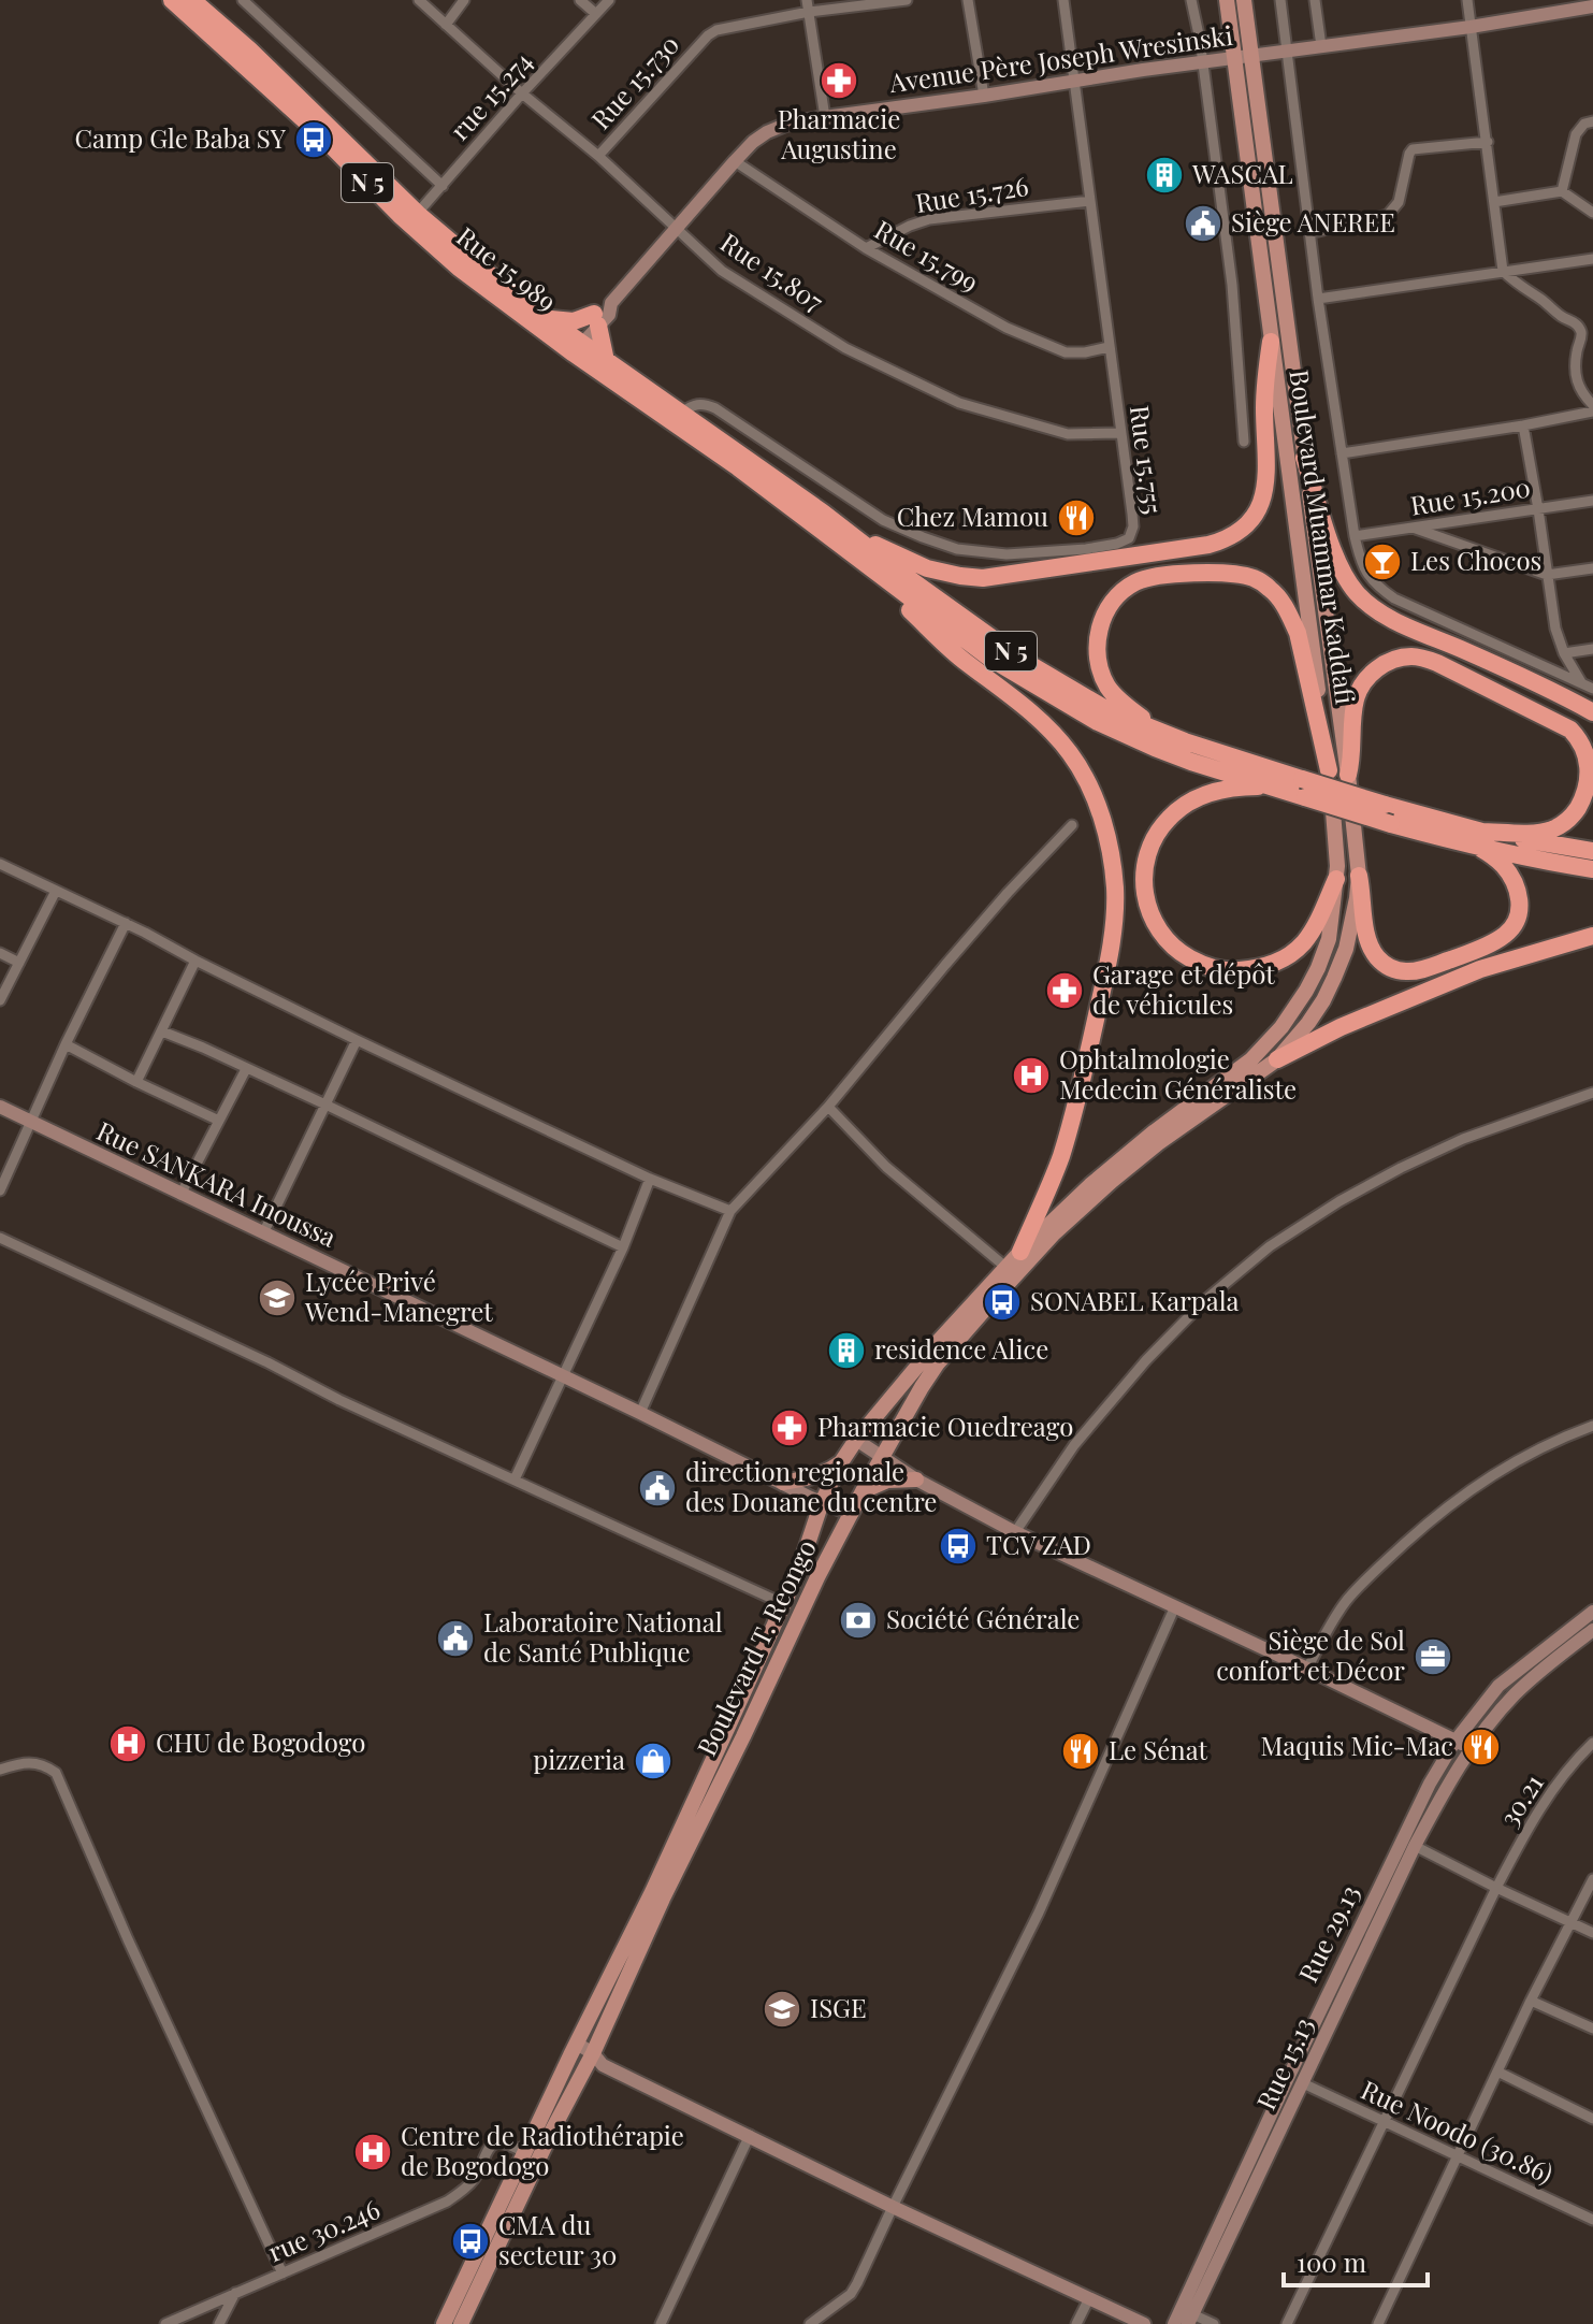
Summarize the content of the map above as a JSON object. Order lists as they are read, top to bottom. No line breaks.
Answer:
{"streets":{"highway":["N 5","Rue 15.989"],"main road":["Boulevard Muammar Kaddafi","Boulevard T. Reongo"],"street":["Avenue Père Joseph Wresinski","Rue 15.730","rue 15.274","Rue 15.726","Rue 15.799","Rue 15.807","Rue 15.755","Rue 15.200","Rue SANKARA Inoussa","30.21","Rue 29.13","Rue 15.13","Rue Noodo (30.86)","rue 30.246"]},"crossings":[["Avenue Père Joseph Wresinski","N 5"],["Avenue Père Joseph Wresinski","Rue 15.799"],["Avenue Père Joseph Wresinski","Rue 15.989"],["Avenue Père Joseph Wresinski","Rue 15.807"],["Avenue Père Joseph Wresinski","Rue 15.755"],["Avenue Père Joseph Wresinski","Boulevard Muammar Kaddafi"],["Rue 15.730","Rue 15.807"],["rue 15.274","N 5"],["rue 15.274","Rue 15.989"],["rue 15.274","Rue 15.807"],["N 5","Rue 15.989"],["N 5","Rue 15.755"],["Rue 15.726","Rue 15.799"],["Rue 15.726","Rue 15.755"],["Rue 15.799","Rue 15.755"],["Rue 15.807","Rue 15.755"],["Boulevard Muammar Kaddafi","Boulevard T. Reongo"],["Rue SANKARA Inoussa","Boulevard T. Reongo"],["Boulevard T. Reongo","rue 30.246"],["30.21","Rue Noodo (30.86)"],["Rue 29.13","Rue 15.13"],["Rue 15.13","Rue Noodo (30.86)"]],"places":{"pharmacy":["Pharmacie Augustine","Garage et dépôt de véhicules","Pharmacie Ouedreago"],"bus stop":["Camp Gle Baba SY","SONABEL Karpala","TCV ZAD","CMA du secteur 30"],"building":["WASCAL","residence Alice"],"public building":["Siège ANEREE","direction regionale des Douane du centre","Laboratoire National de Santé Publique"],"restaurant":["Chez Mamou","Maquis Mic-Mac","Le Sénat"],"bar":["Les Chocos"],"hospital":["Ophtalmologie Medecin Généraliste","CHU de Bogodogo","Centre de Radiothérapie de Bogodogo"],"school or university":["Lycée Privé Wend-Manegret","ISGE"],"bank":["Société Générale"],"office":["Siège de Sol confort et Décor"],"shop":["pizzeria"]},"scale_bar":"100 m"}
